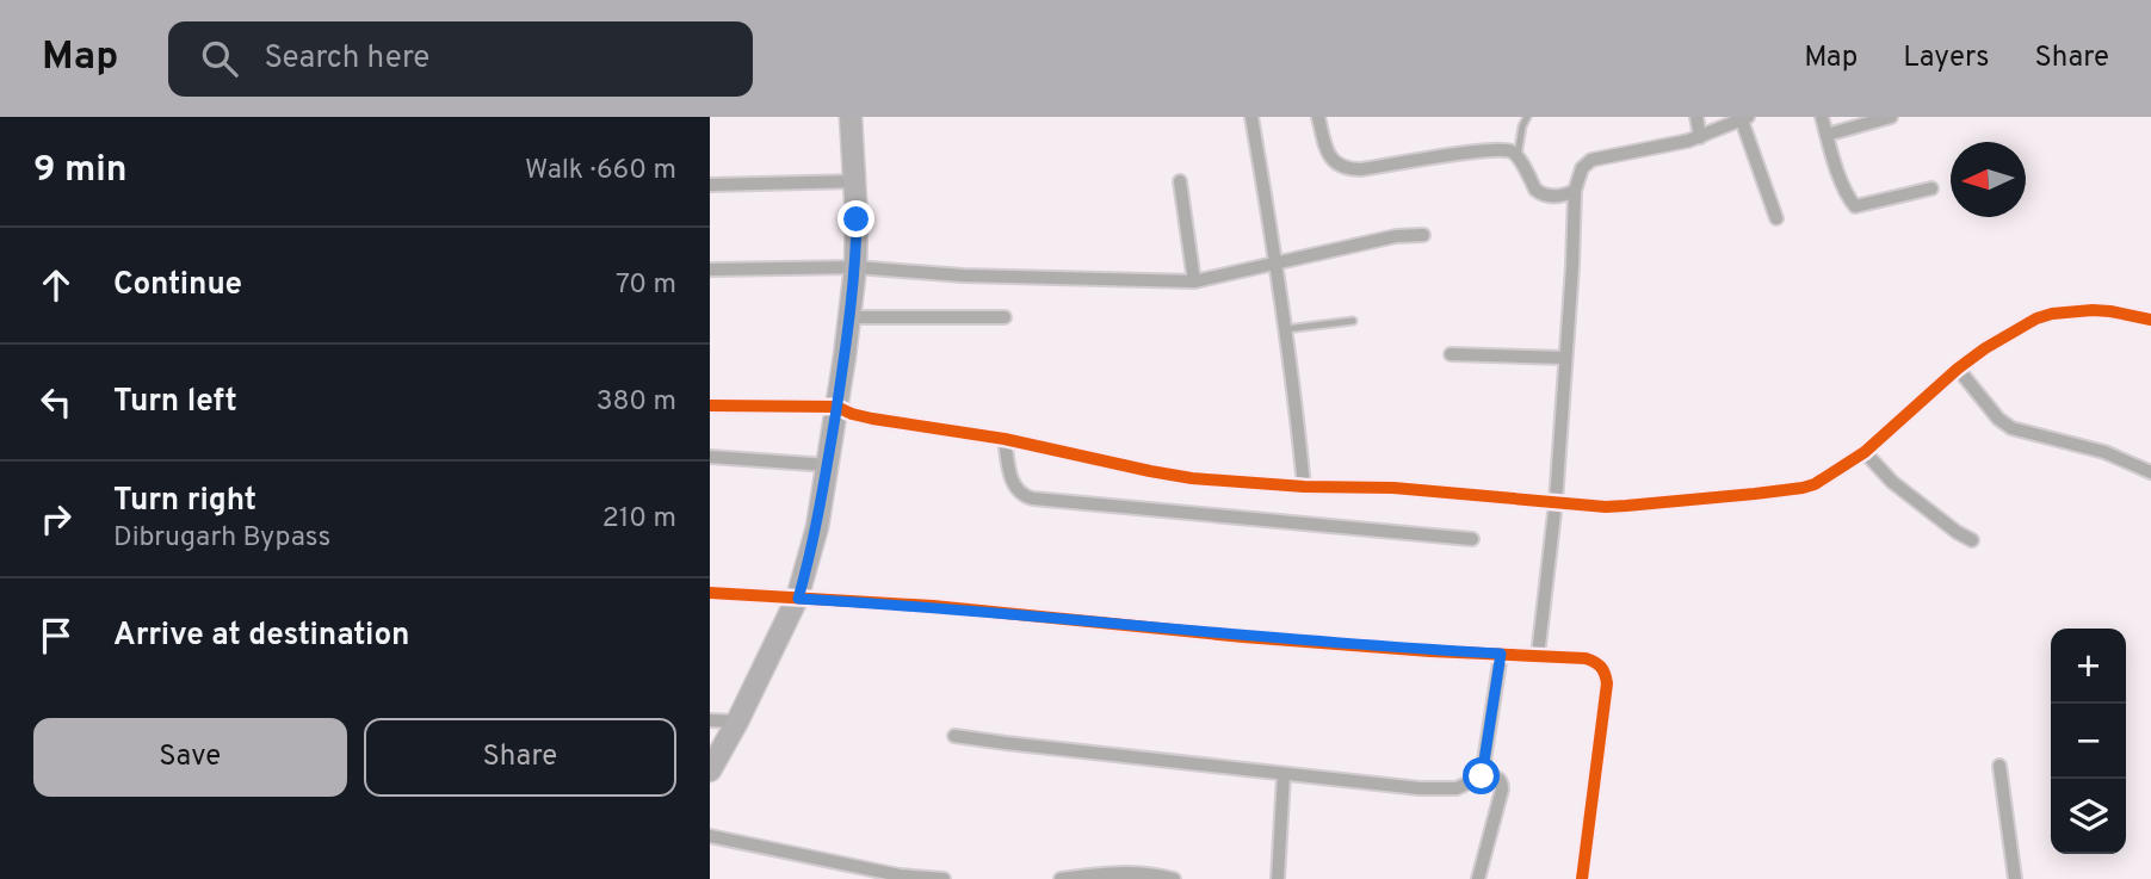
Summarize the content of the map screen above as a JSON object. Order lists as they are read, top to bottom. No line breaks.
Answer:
{"north":"left","page":{"header":"Map","search":"Search here","nav":["Map","Layers","Share"],"heading":["9 min","Walk · 660 m"],"list":[["Continue","70 m"],["Turn left","380 m"],["Turn right","Dibrugarh Bypass","210 m"],"Arrive at destination"],"map_buttons":["+","−"],"buttons":["Save","Share"]}}
